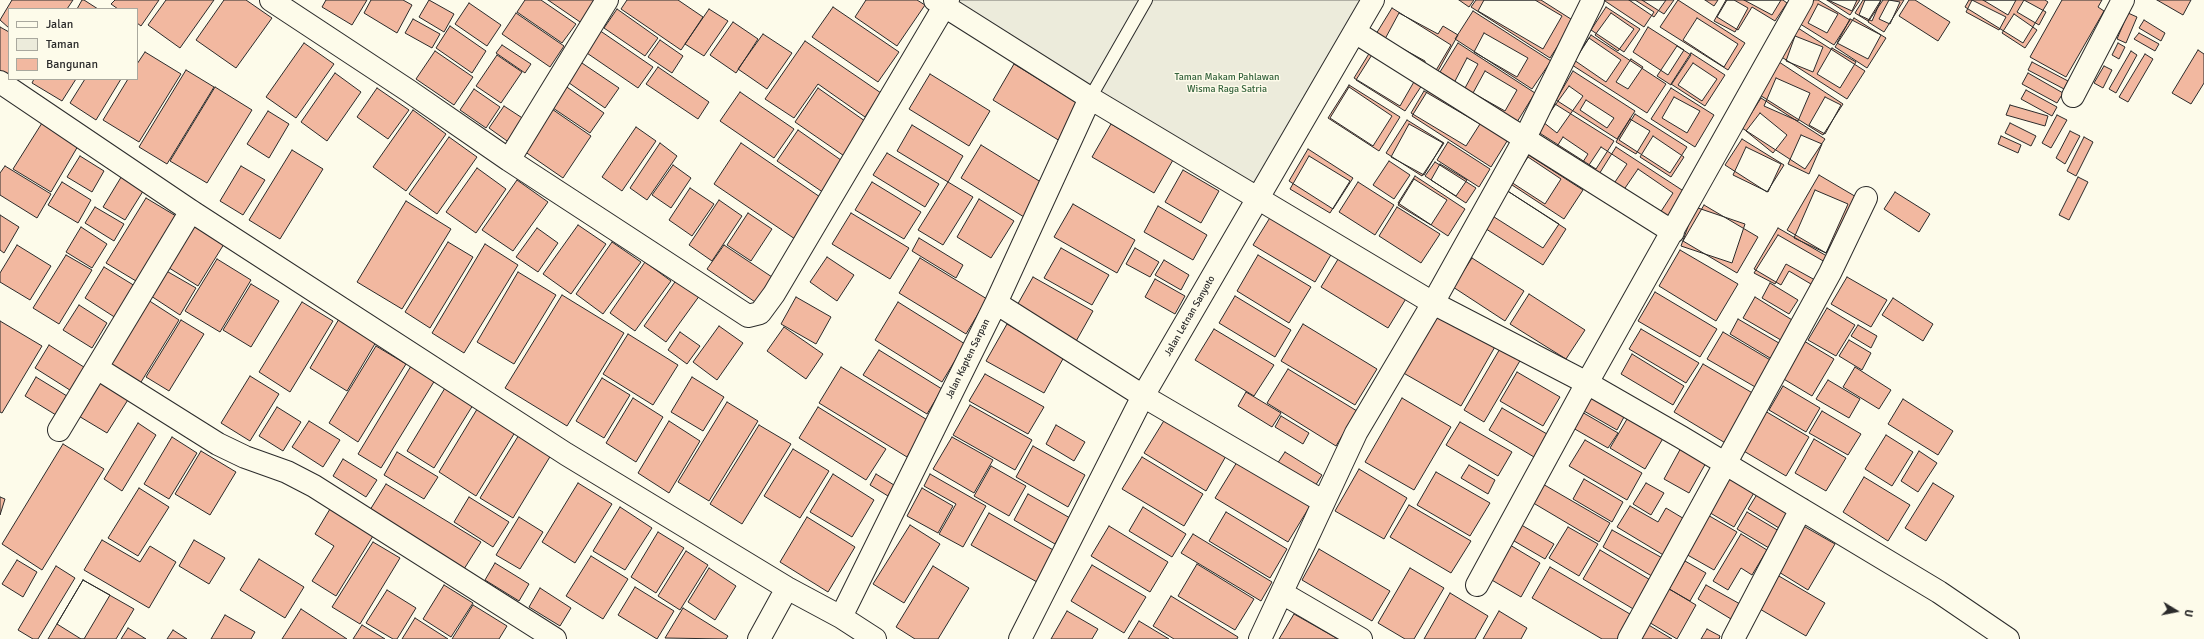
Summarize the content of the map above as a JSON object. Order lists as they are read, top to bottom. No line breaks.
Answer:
{"streets":{"street":["Jalan Letnan Sanyoto","Jalan Kapten Sarpan"]},"parks":["Taman Makam Pahlawan Wisma Raga Satria"],"legend":["Jalan","Taman","Bangunan"],"north":"right"}
